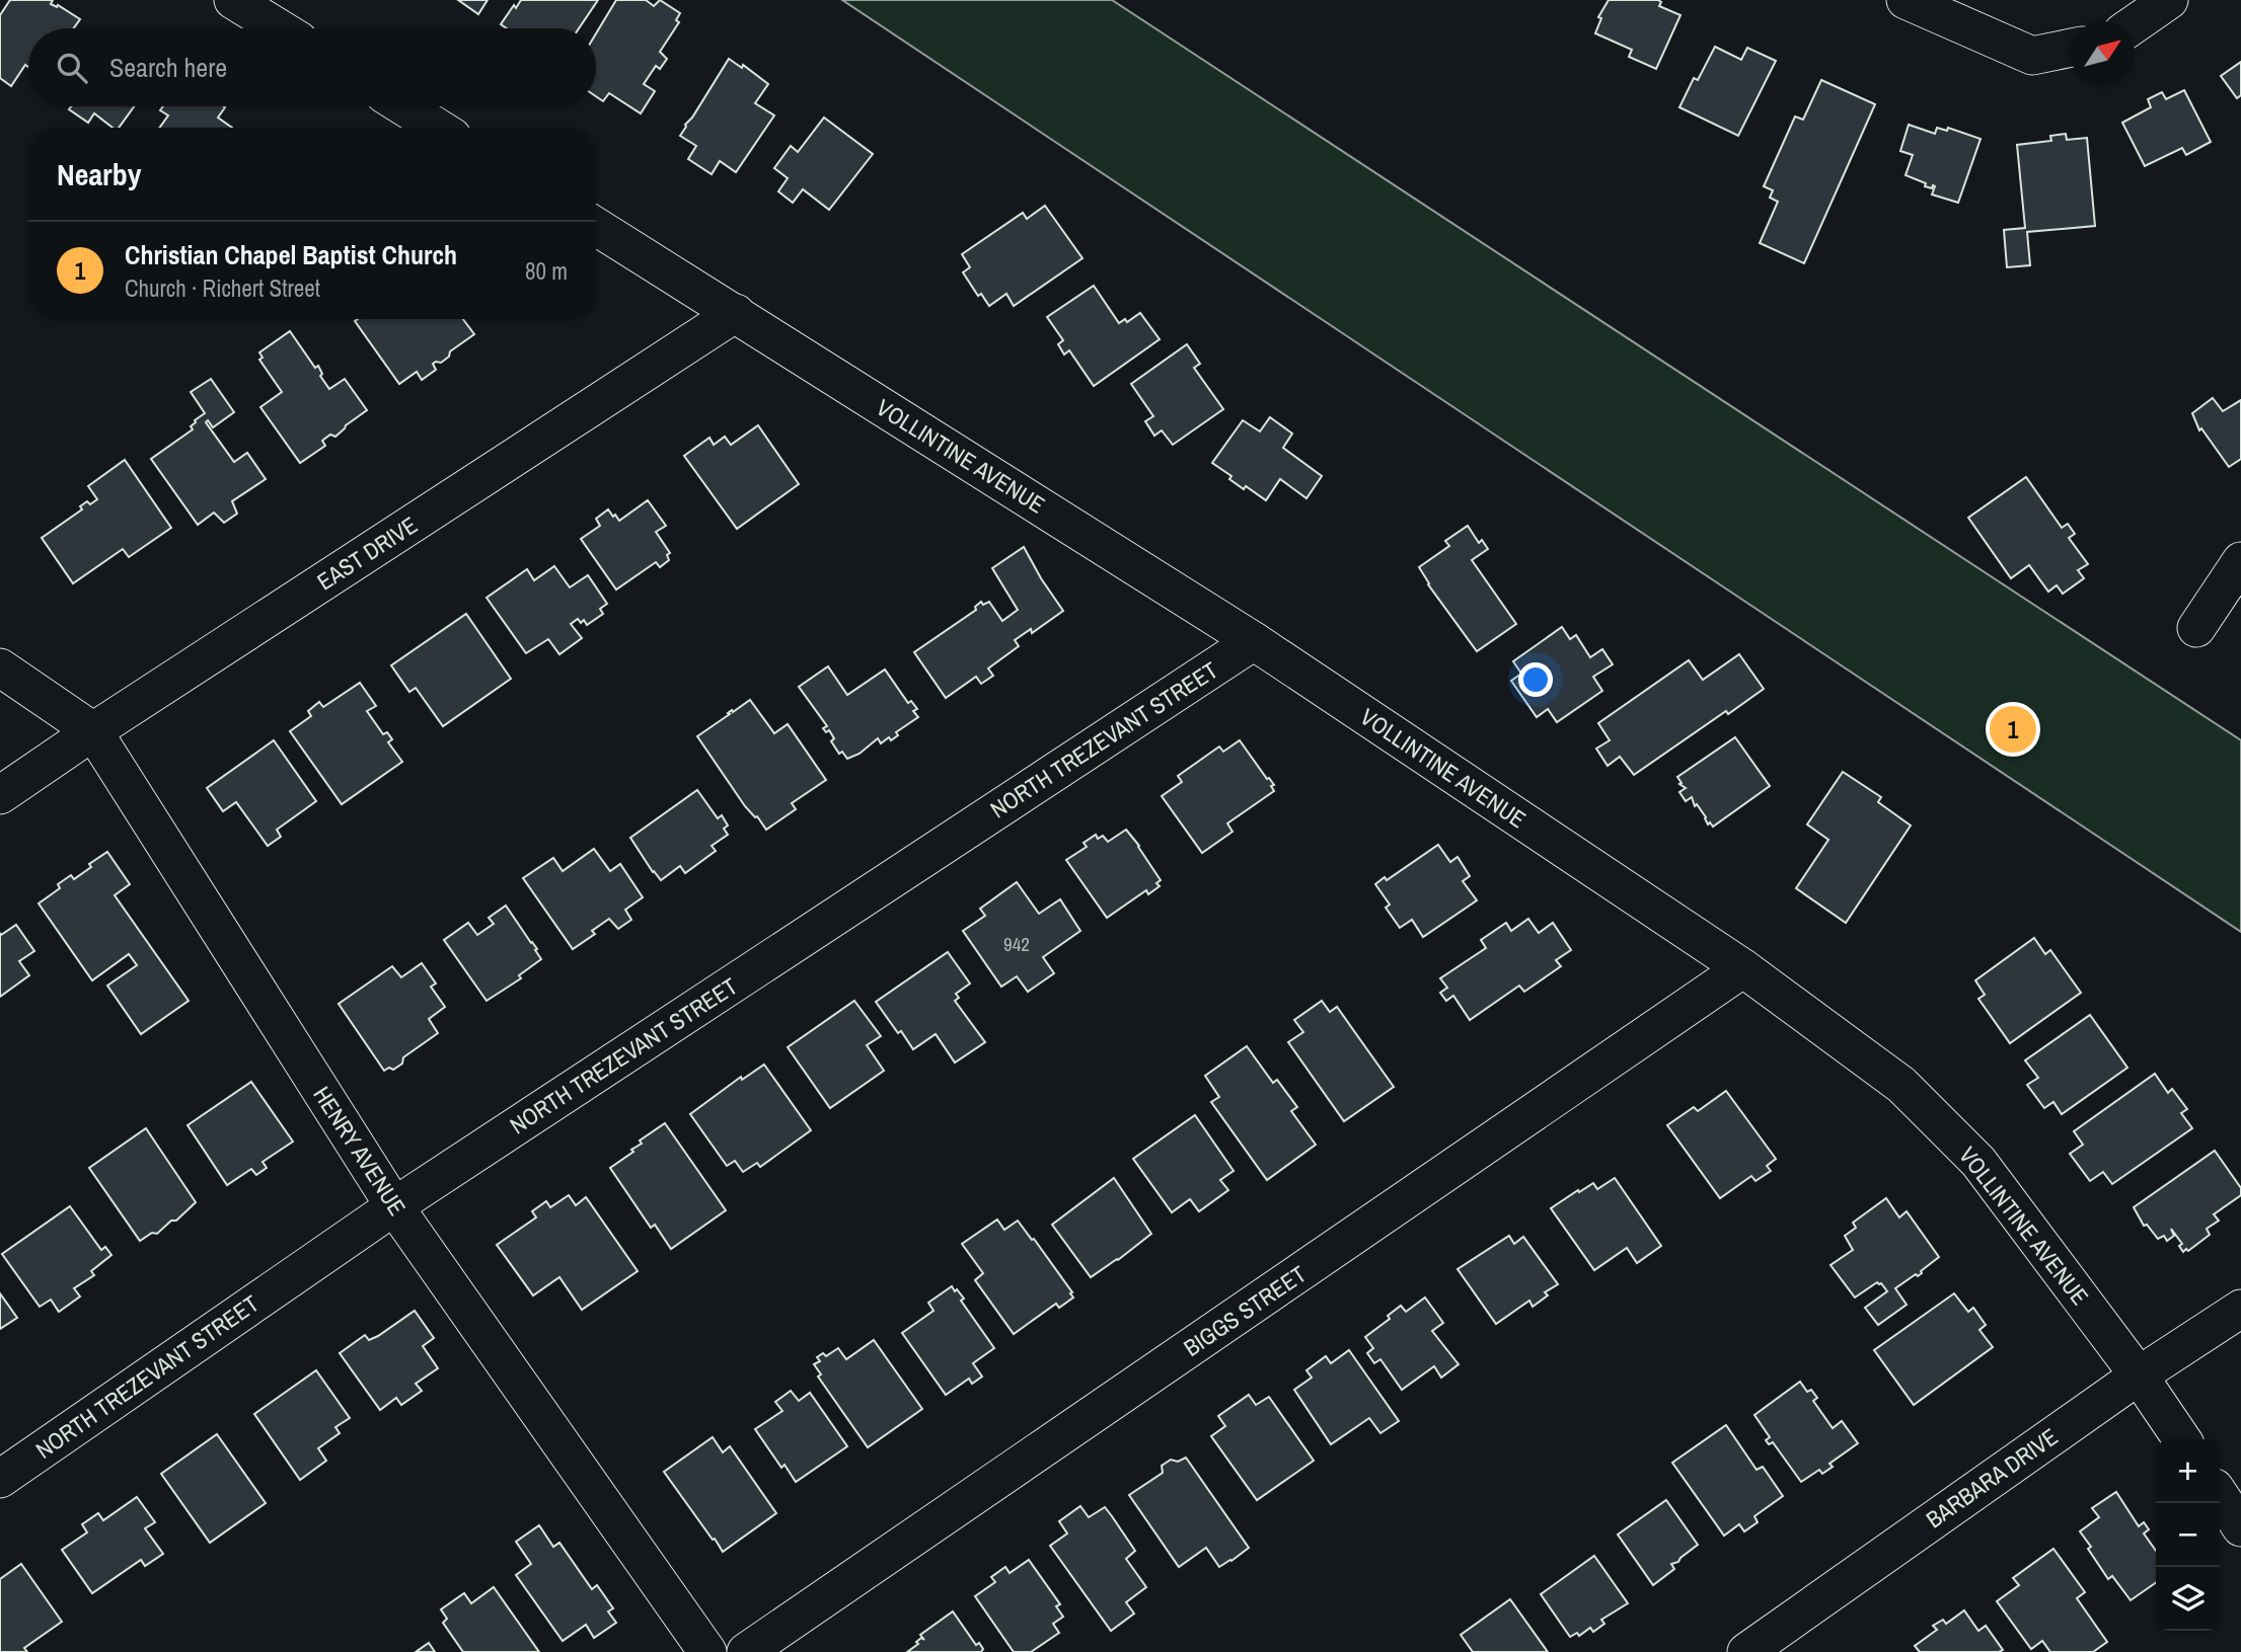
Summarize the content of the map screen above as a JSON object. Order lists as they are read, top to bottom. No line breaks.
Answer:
{"streets":{"street":["VOLLINTINE AVENUE","EAST DRIVE","NORTH TREZEVANT STREET","HENRY AVENUE","BIGGS STREET","BARBARA DRIVE"]},"crossings":[["VOLLINTINE AVENUE","EAST DRIVE"],["VOLLINTINE AVENUE","NORTH TREZEVANT STREET"],["VOLLINTINE AVENUE","BIGGS STREET"],["VOLLINTINE AVENUE","BARBARA DRIVE"],["EAST DRIVE","HENRY AVENUE"],["NORTH TREZEVANT STREET","HENRY AVENUE"]],"house_numbers":["942"],"north":"top right","page":{"search":"Search here","heading":"Nearby","list":[{"mark":"1","name":"Christian Chapel Baptist Church","note":"Church · Richert Street","value":"80 m"}],"pins":"1","map_buttons":["+","−"]}}
